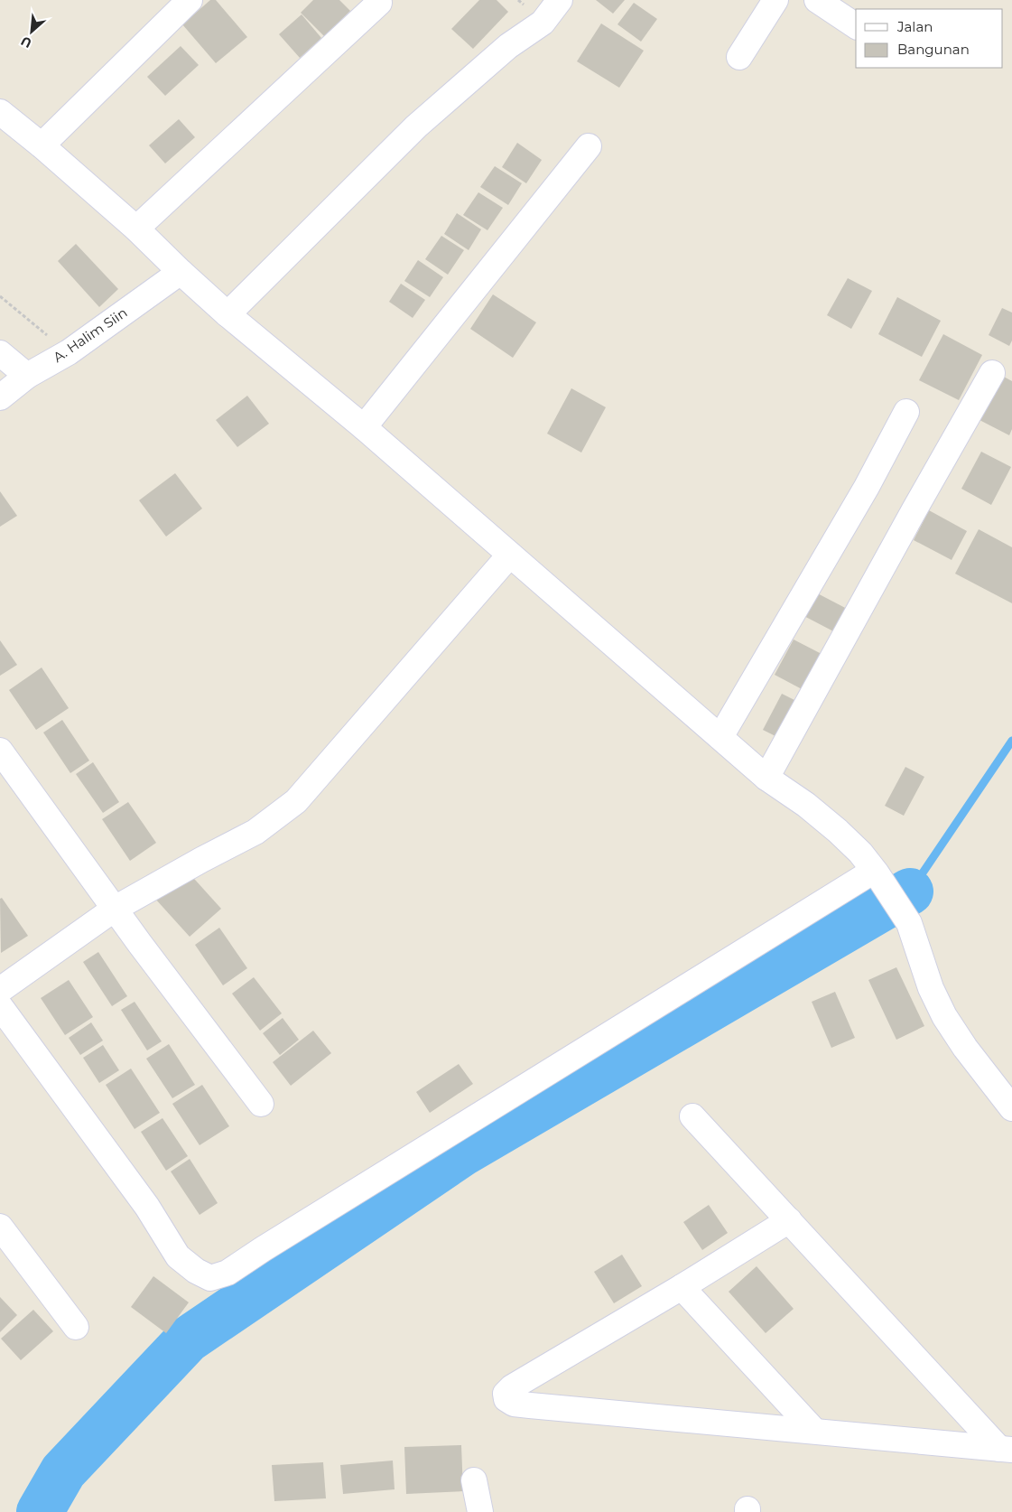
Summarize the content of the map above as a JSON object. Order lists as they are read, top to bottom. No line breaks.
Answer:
{"streets":{"street":["A. Halim Siin"]},"legend":["Jalan","Bangunan"],"north":"bottom left"}
